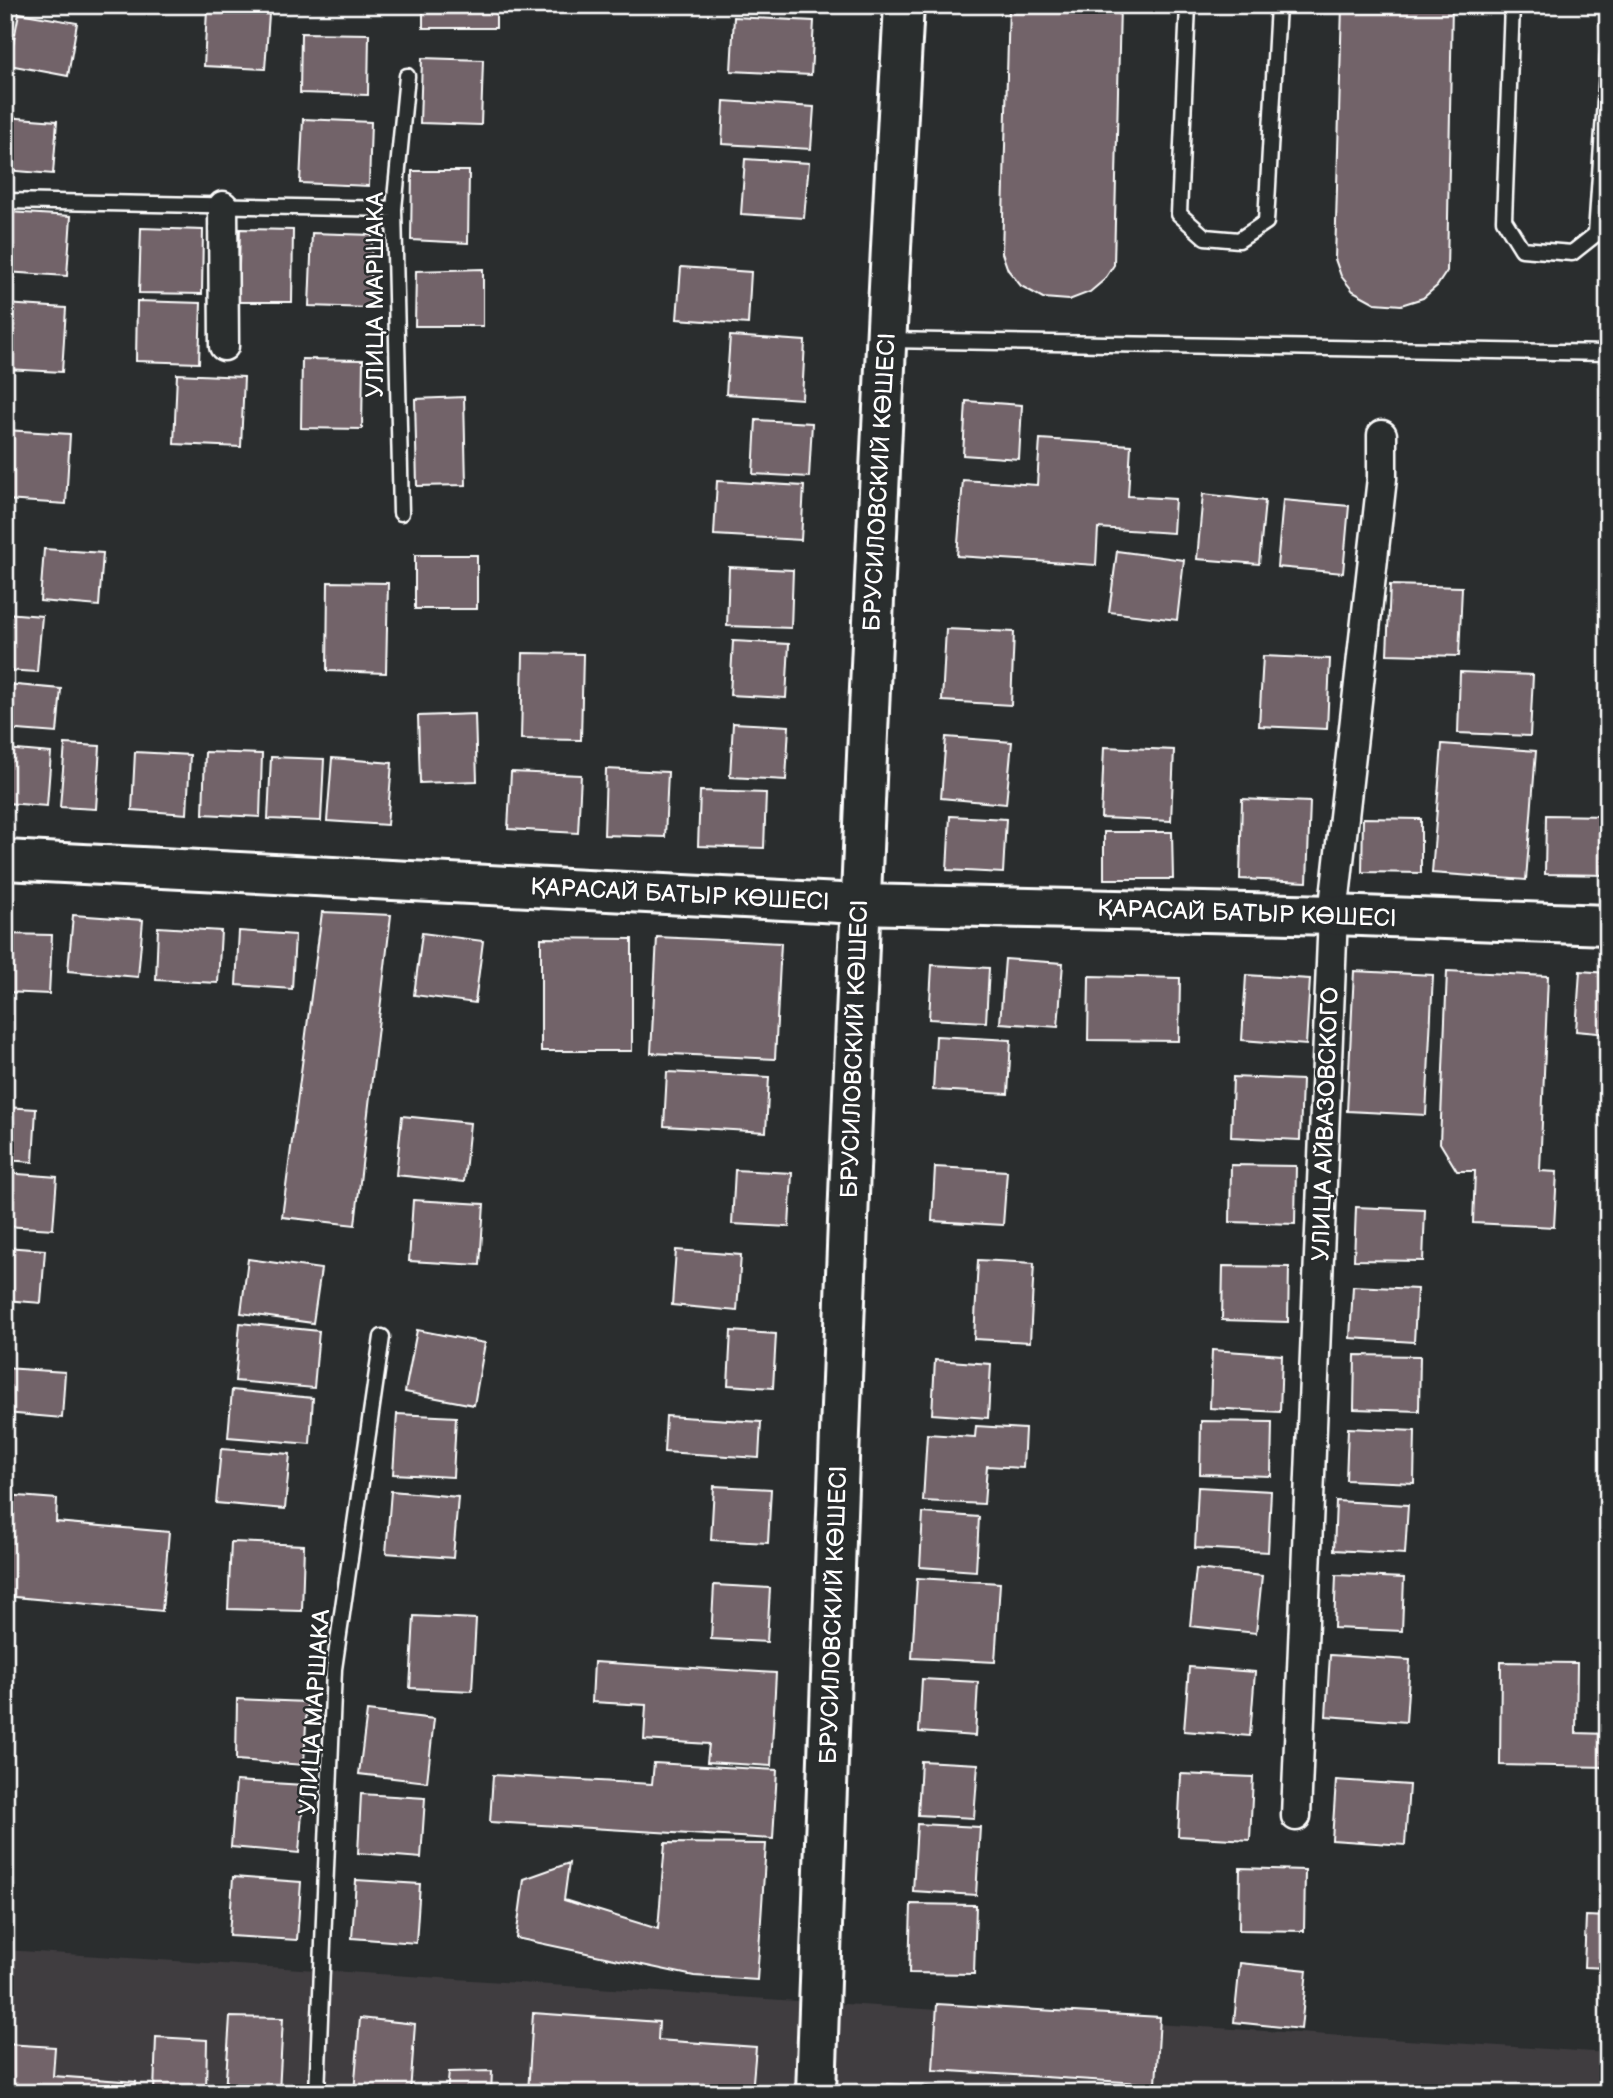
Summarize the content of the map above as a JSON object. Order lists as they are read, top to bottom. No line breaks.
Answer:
{"streets":{"street":["БРУСИЛОВСКИЙ КӨШЕСІ","ҚАРАСАЙ БАТЫР КӨШЕСІ","УЛИЦА АЙВАЗОВСКОГО"],"lane":["УЛИЦА МАРШАКА"]},"crossings":[["БРУСИЛОВСКИЙ КӨШЕСІ","ҚАРАСАЙ БАТЫР КӨШЕСІ"],["ҚАРАСАЙ БАТЫР КӨШЕСІ","УЛИЦА АЙВАЗОВСКОГО"]]}
